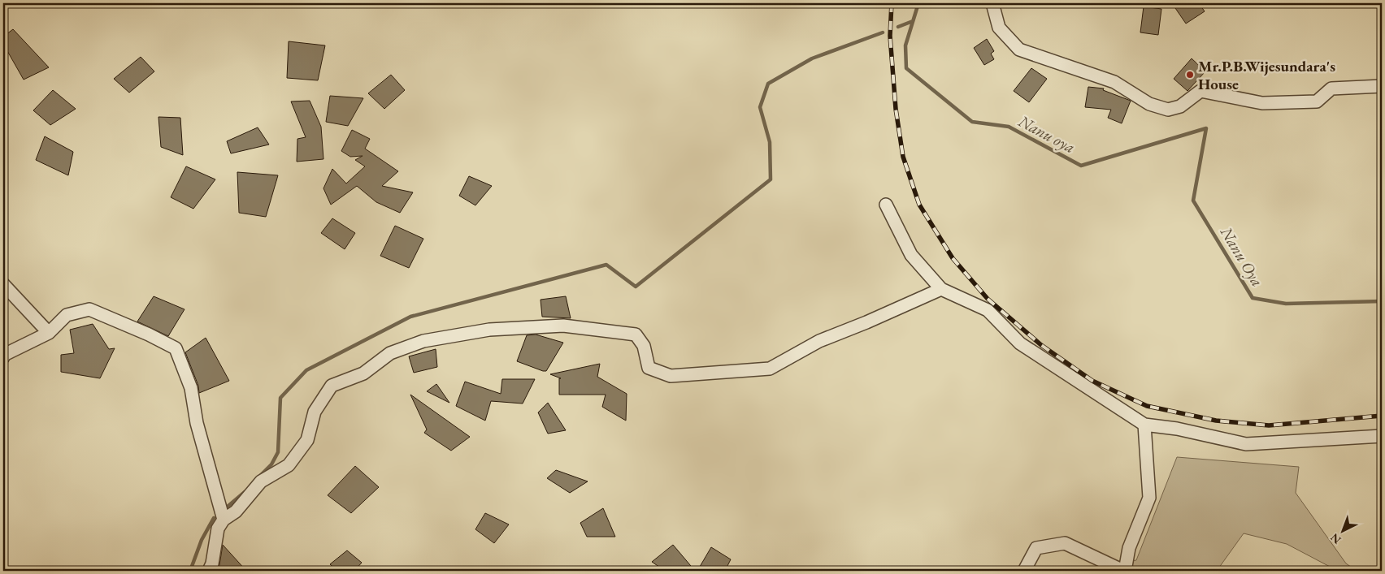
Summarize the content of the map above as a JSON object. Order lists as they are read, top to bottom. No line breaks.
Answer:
{"water":["Nanu oya","Nanu Oya"],"places":["Mr.P.B.Wijesundara's House"],"north":"bottom left"}
